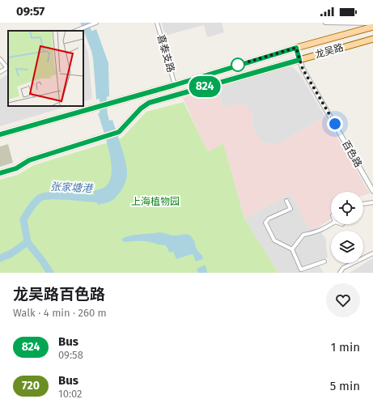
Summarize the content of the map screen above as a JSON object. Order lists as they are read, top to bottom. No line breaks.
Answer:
{"streets":{"main road":["龙吴路"],"street":["喜泰支路","百色路"]},"crossings":[["龙吴路","喜泰支路"],["龙吴路","百色路"]],"water":["张家塘港"],"parks":["上海植物园"],"lines":["bus line 824"],"page":{"status":"09:57","on_map":"824","heading":["龙吴路百色路","Walk · 4 min · 260 m"],"list":[{"mark":"824","name":"Bus","note":"09:58","value":"1 min"},{"mark":"720","name":"Bus","note":"10:02","value":"5 min"}]}}
